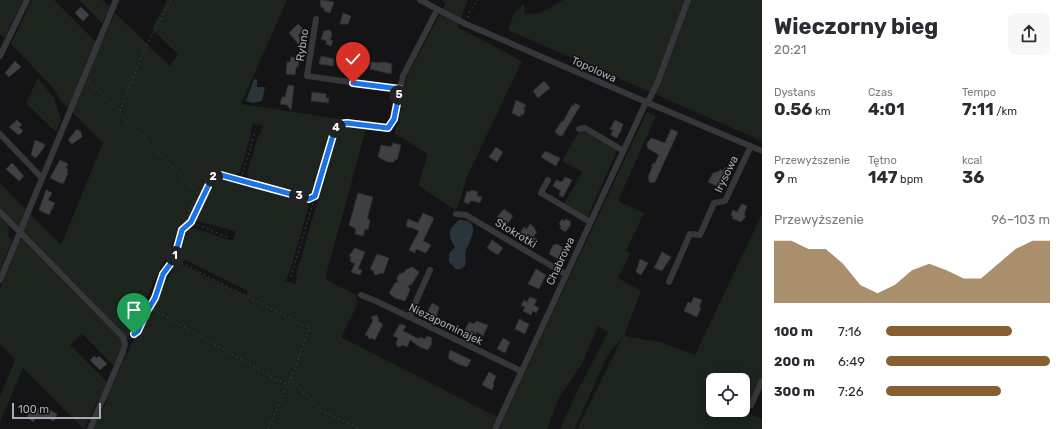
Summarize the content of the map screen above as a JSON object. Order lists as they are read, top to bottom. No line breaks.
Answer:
{"streets":{"street":["Rybno","Topolowa","Irysowa","Stokrotki","Chabrowa","Niezapominajek"]},"crossings":[["Topolowa","Irysowa"],["Topolowa","Chabrowa"],["Stokrotki","Chabrowa"],["Chabrowa","Niezapominajek"]],"scale_bar":"100 m","page":{"heading":["Wieczorny bieg","20:21"],"stats":[["Dystans","0.56 km"],["Czas","4:01"],["Tempo","7:11 /km"],["Przewyższenie","9 m"],["Tętno","147 bpm"],["kcal","36"]],"pins":["5","4","2","3","1"],"chart":["Przewyższenie","96–103 m"],"list":[{"name":"100 m","note":"7:16"},{"name":"200 m","note":"6:49"},{"name":"300 m","note":"7:26"}],"scale":"100 m"}}
